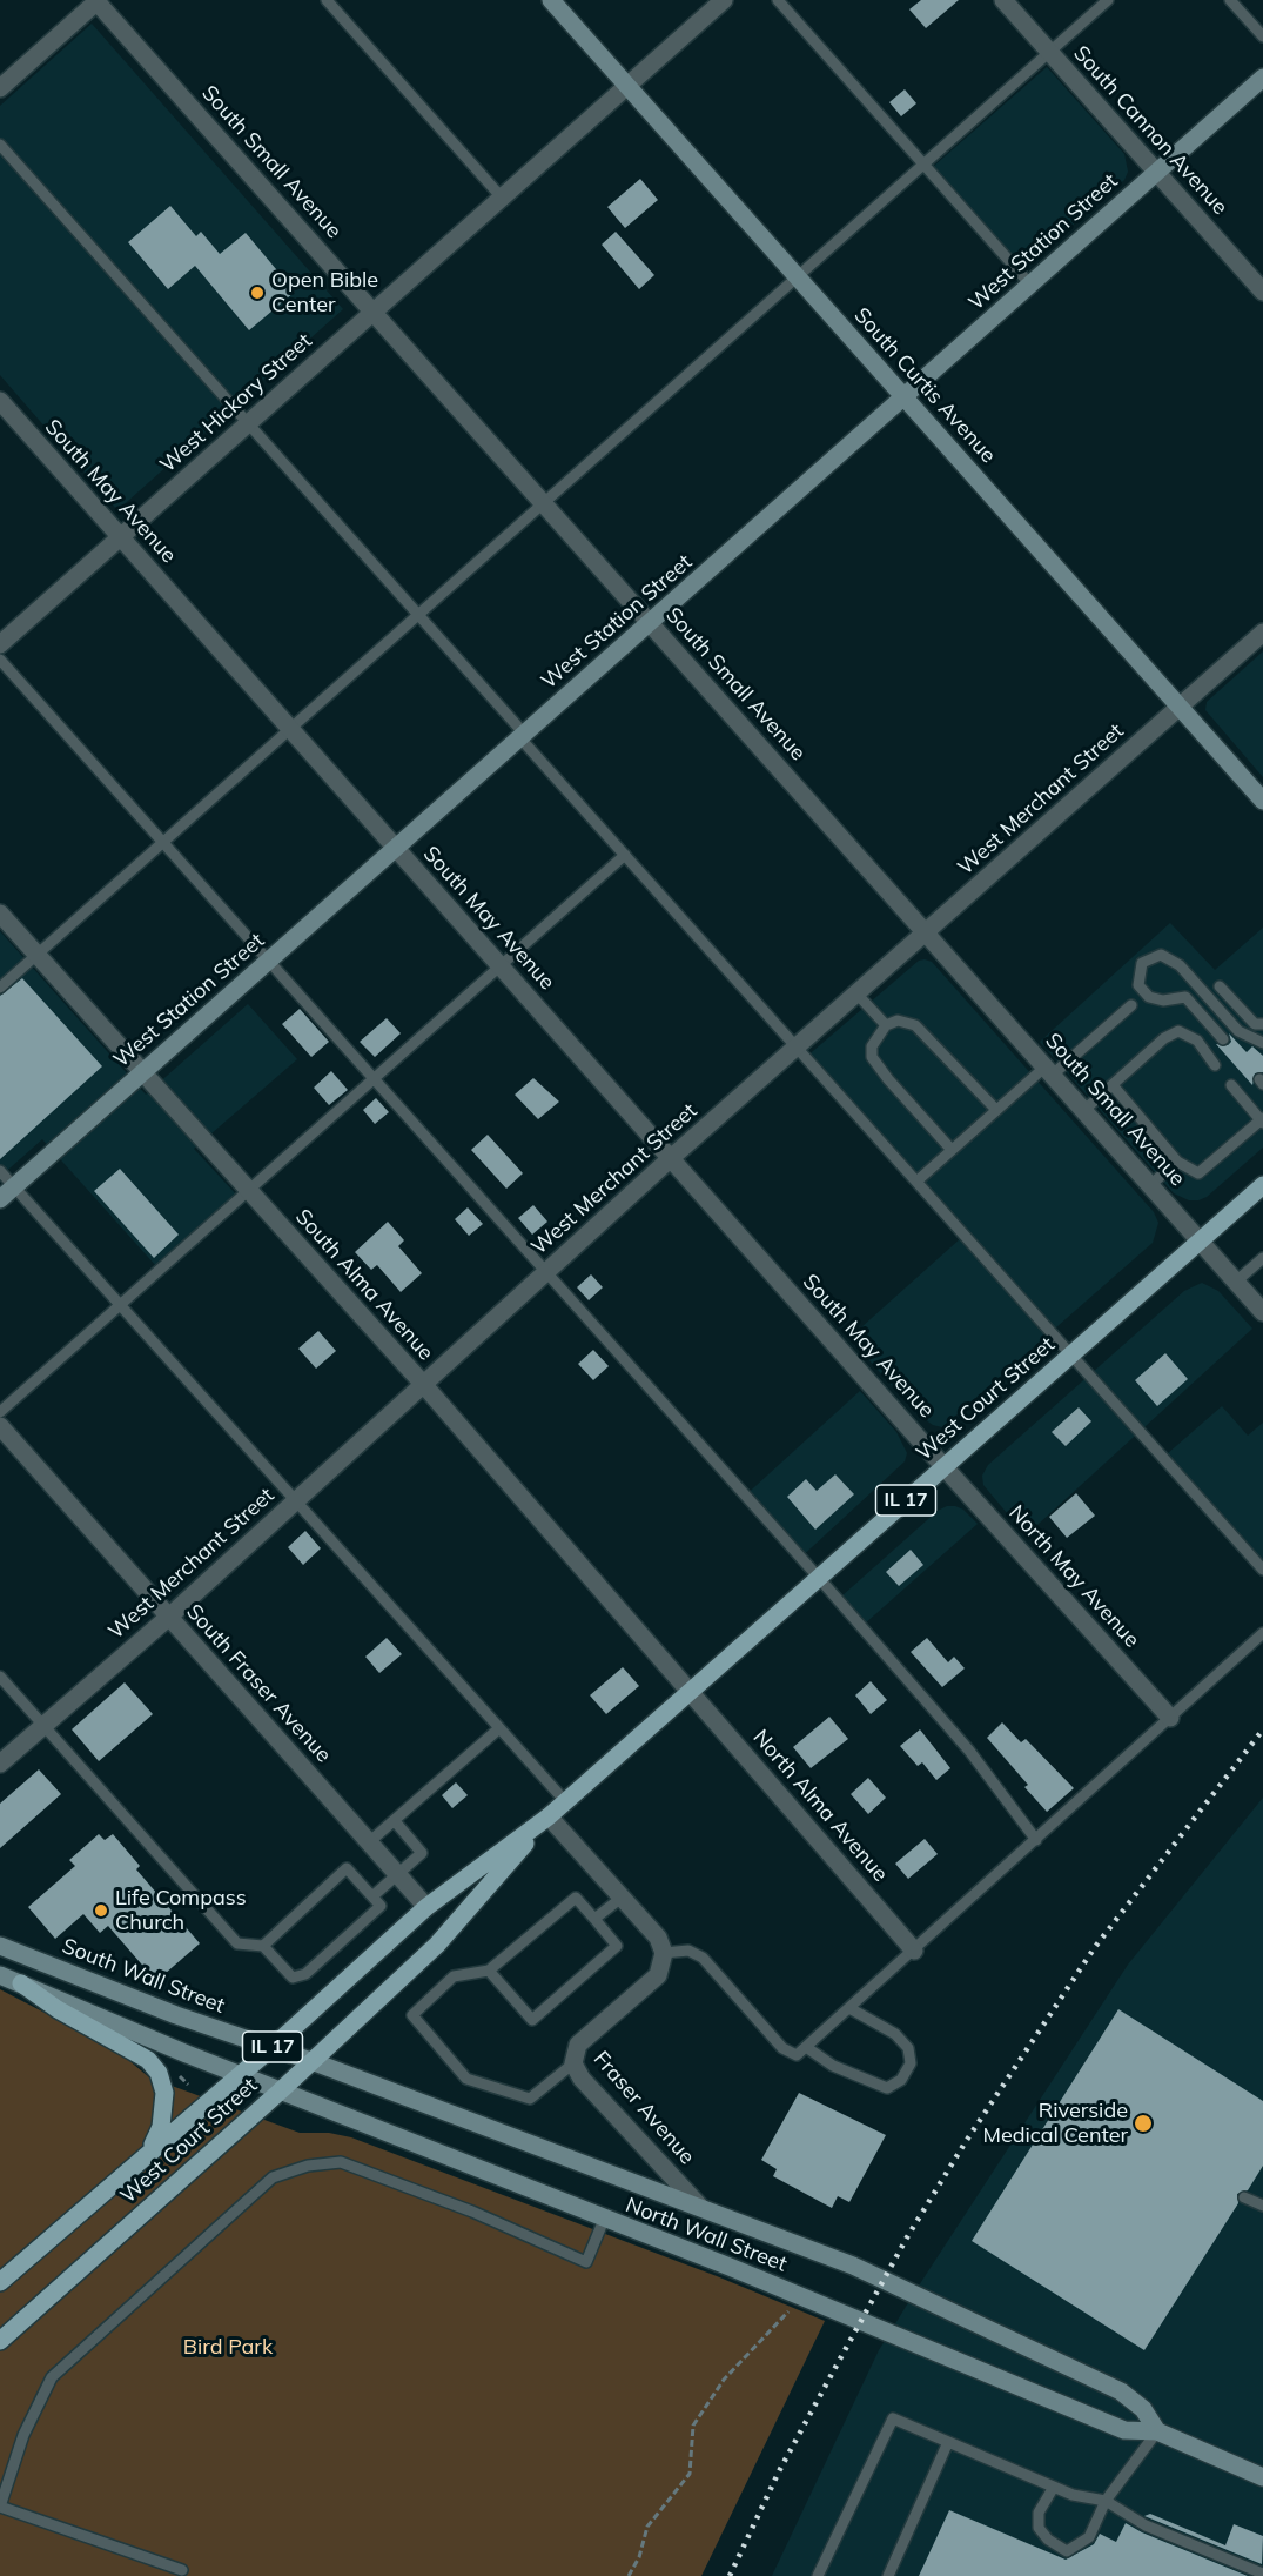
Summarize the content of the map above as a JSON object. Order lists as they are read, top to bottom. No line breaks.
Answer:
{"streets":{"main road":["West Station Street","South Curtis Avenue","West Court Street","IL 17","South Wall Street","North Wall Street"],"street":["South Cannon Avenue","South Small Avenue","West Hickory Street","South May Avenue","West Merchant Street","South Alma Avenue","North May Avenue","South Fraser Avenue","North Alma Avenue","Fraser Avenue"]},"crossings":[["South Cannon Avenue","West Station Street"],["South Small Avenue","West Station Street"],["South Small Avenue","West Hickory Street"],["South Small Avenue","West Merchant Street"],["South Small Avenue","West Court Street"],["West Station Street","South Curtis Avenue"],["West Station Street","South May Avenue"],["West Station Street","South Alma Avenue"],["South Curtis Avenue","West Hickory Street"],["South Curtis Avenue","West Merchant Street"],["West Hickory Street","South May Avenue"],["South May Avenue","West Merchant Street"],["South May Avenue","West Court Street"],["South May Avenue","North May Avenue"],["West Merchant Street","South Alma Avenue"],["West Merchant Street","South Fraser Avenue"],["South Alma Avenue","West Court Street"],["South Alma Avenue","North Alma Avenue"],["West Court Street","North May Avenue"],["West Court Street","South Fraser Avenue"],["West Court Street","North Alma Avenue"],["West Court Street","South Wall Street"],["West Court Street","North Wall Street"],["South Wall Street","North Wall Street"],["Fraser Avenue","North Wall Street"]],"parks":["Bird Park"],"places":["Open Bible Center","Life Compass Church","Riverside Medical Center"]}
